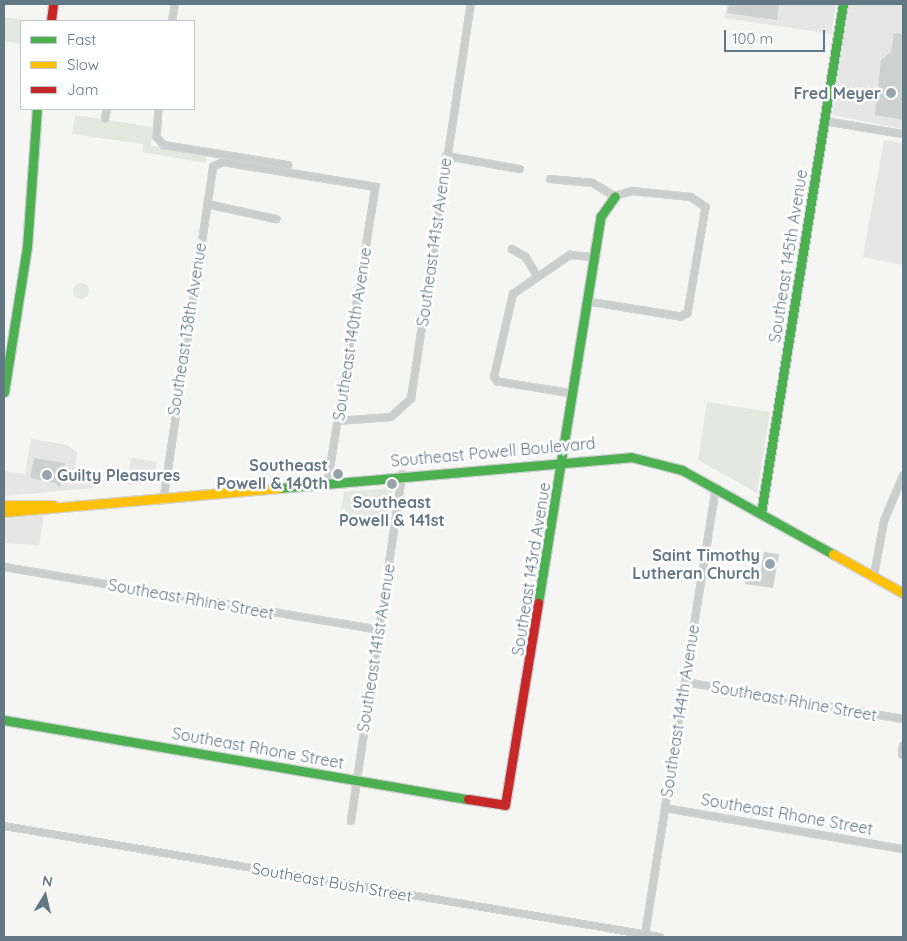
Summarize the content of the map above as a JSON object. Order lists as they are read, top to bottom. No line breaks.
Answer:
{"streets":{"street":["Southeast 141st Avenue","Southeast 145th Avenue","Southeast 138th Avenue","Southeast 140th Avenue","Southeast Powell Boulevard","Southeast 143rd Avenue","Southeast Rhine Street","Southeast 144th Avenue","Southeast Rhone Street","Southeast Bush Street"]},"crossings":[["Southeast 141st Avenue","Southeast 140th Avenue"],["Southeast 141st Avenue","Southeast Powell Boulevard"],["Southeast 141st Avenue","Southeast Rhine Street"],["Southeast 141st Avenue","Southeast Rhone Street"],["Southeast 145th Avenue","Southeast Powell Boulevard"],["Southeast 138th Avenue","Southeast 140th Avenue"],["Southeast 138th Avenue","Southeast Powell Boulevard"],["Southeast 140th Avenue","Southeast Powell Boulevard"],["Southeast Powell Boulevard","Southeast 143rd Avenue"],["Southeast Powell Boulevard","Southeast 144th Avenue"],["Southeast 143rd Avenue","Southeast Rhone Street"],["Southeast Rhine Street","Southeast 144th Avenue"],["Southeast 144th Avenue","Southeast Rhone Street"],["Southeast 144th Avenue","Southeast Bush Street"]],"places":["Fred Meyer","Southeast Powell & 140th","Guilty Pleasures","Southeast Powell & 141st","Saint Timothy Lutheran Church"],"legend":["Fast","Slow","Jam"],"scale_bar":"100 m","north":"top"}
